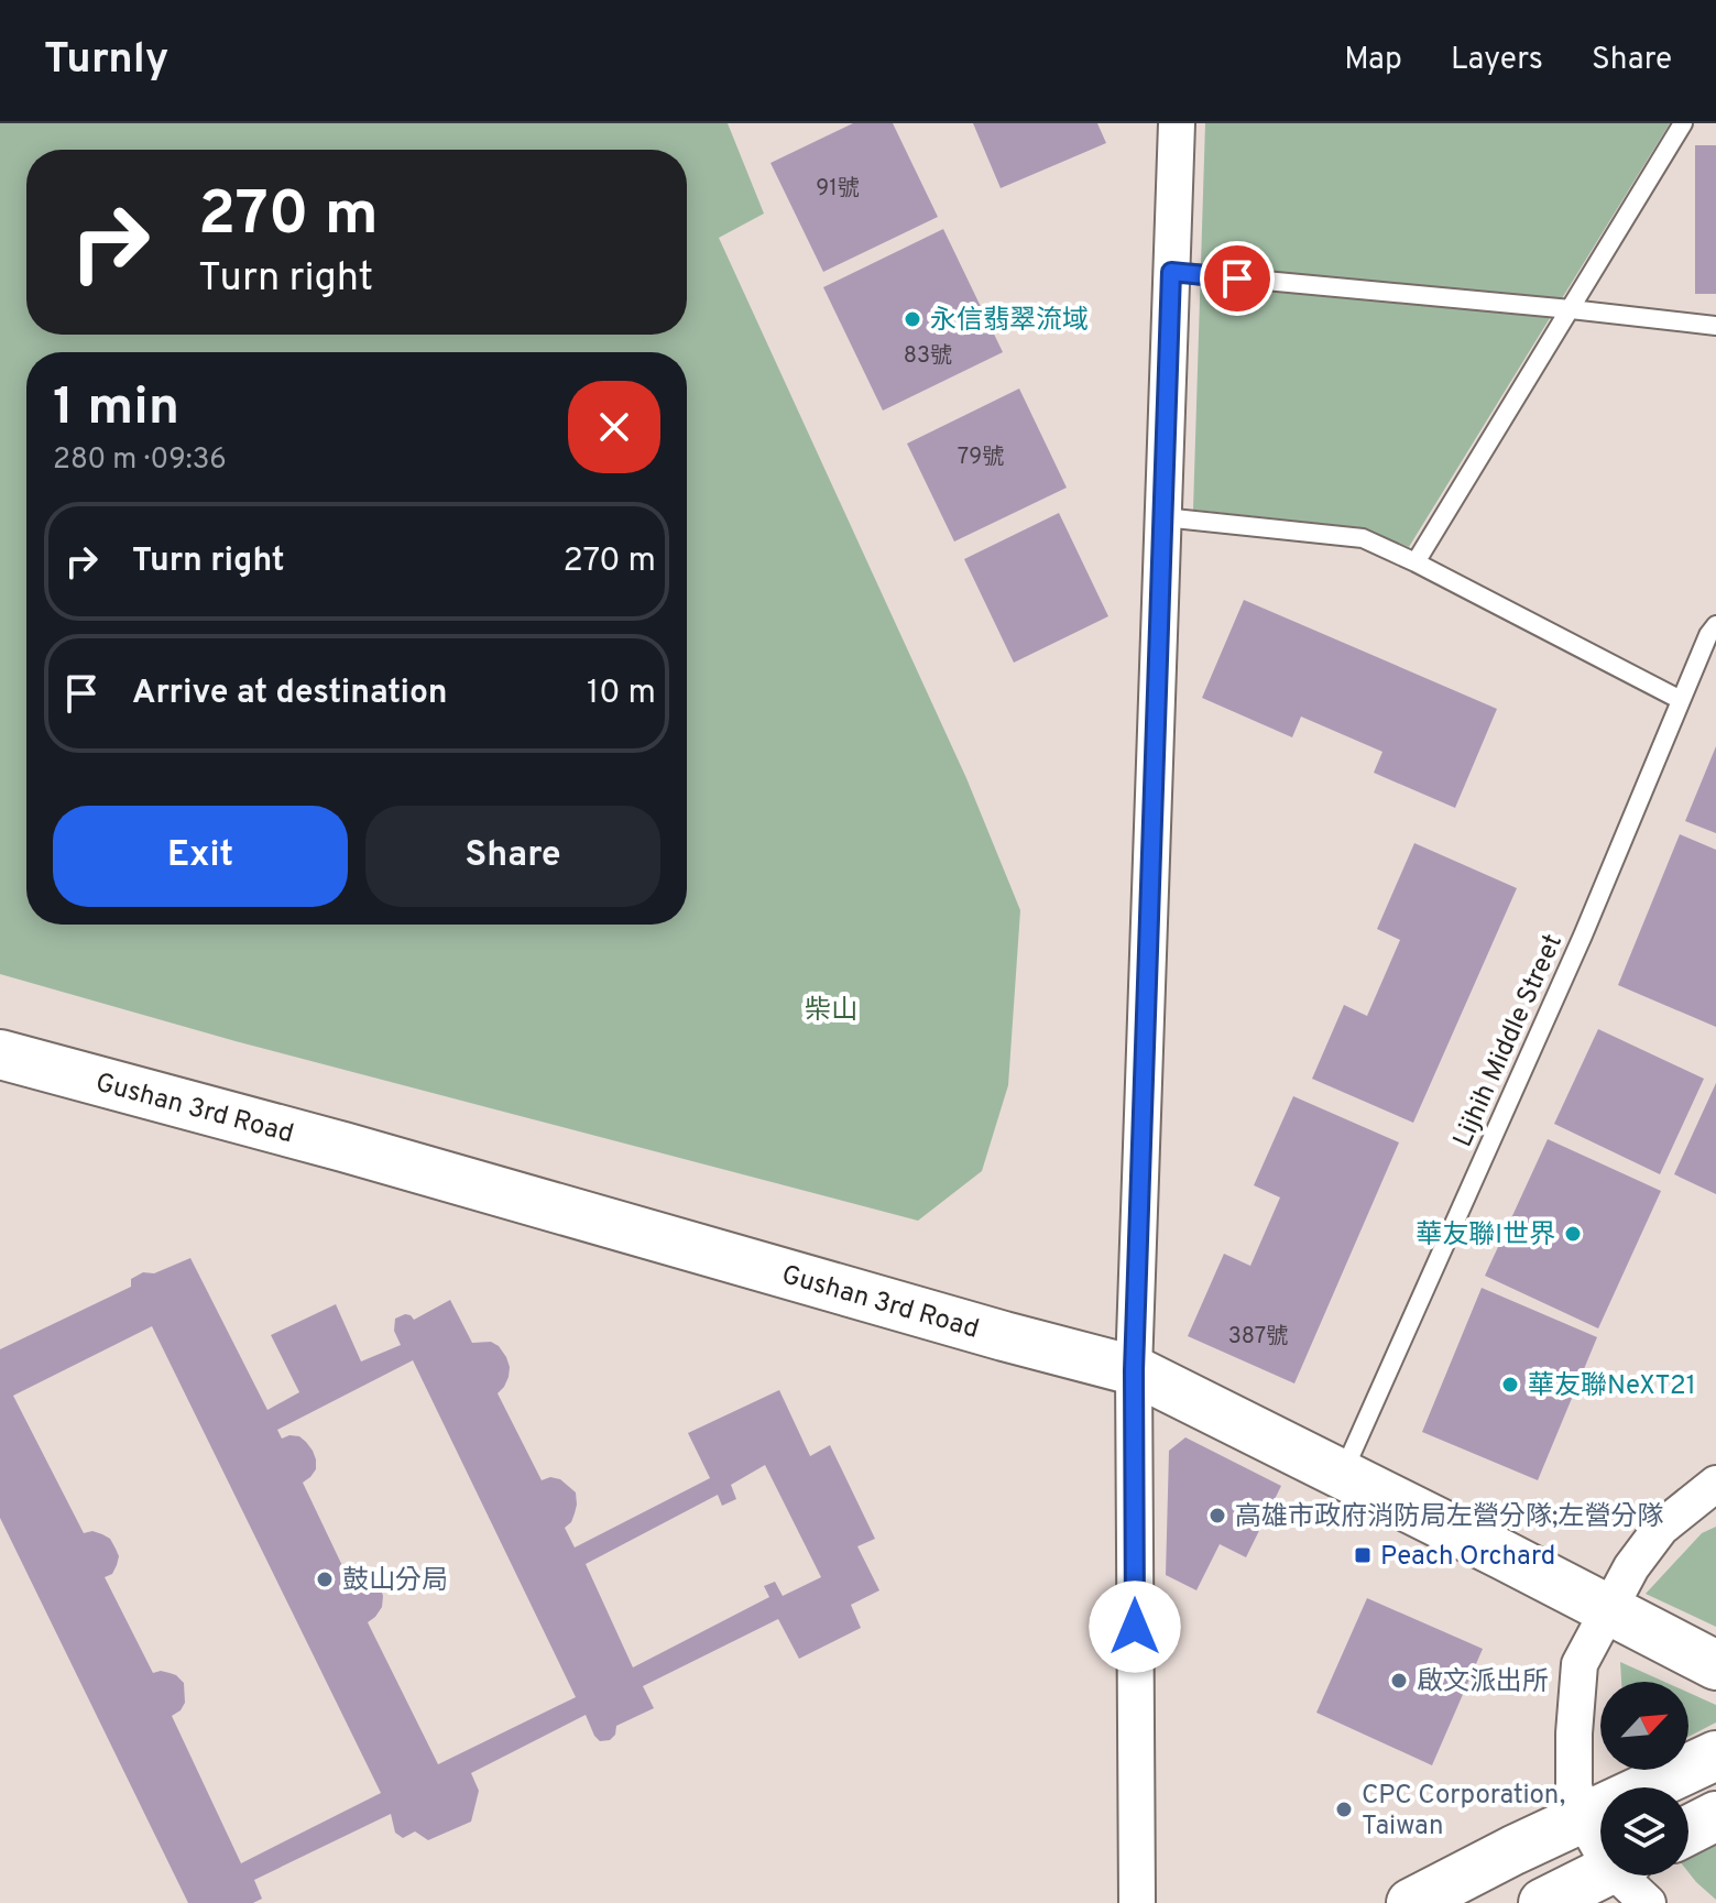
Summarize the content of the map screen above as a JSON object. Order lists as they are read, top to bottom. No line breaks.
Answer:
{"streets":{"street":["Gushan 3rd Road"],"lane":["Lijhih Middle Street"]},"crossings":[["Lijhih Middle Street","Gushan 3rd Road"]],"parks":["柴山"],"places":{"other":["永信翡翠流域","華友聯I世界","華友聯NeXT21","高雄市政府消防局左營分隊;左營分隊","鼓山分局","啟文派出所","CPC Corporation, Taiwan"],"transit":["Peach Orchard"]},"house_numbers":["91號","83號","79號","387號"],"north":"top right","page":{"header":"Turnly","nav":["Map","Layers","Share"],"turn":["270 m","Turn right"],"heading":["1 min","280 m · 09:36"],"list":[{"name":"Turn right","value":"270 m"},{"name":"Arrive at destination","value":"10 m"}],"buttons":["Exit","Share"]}}
